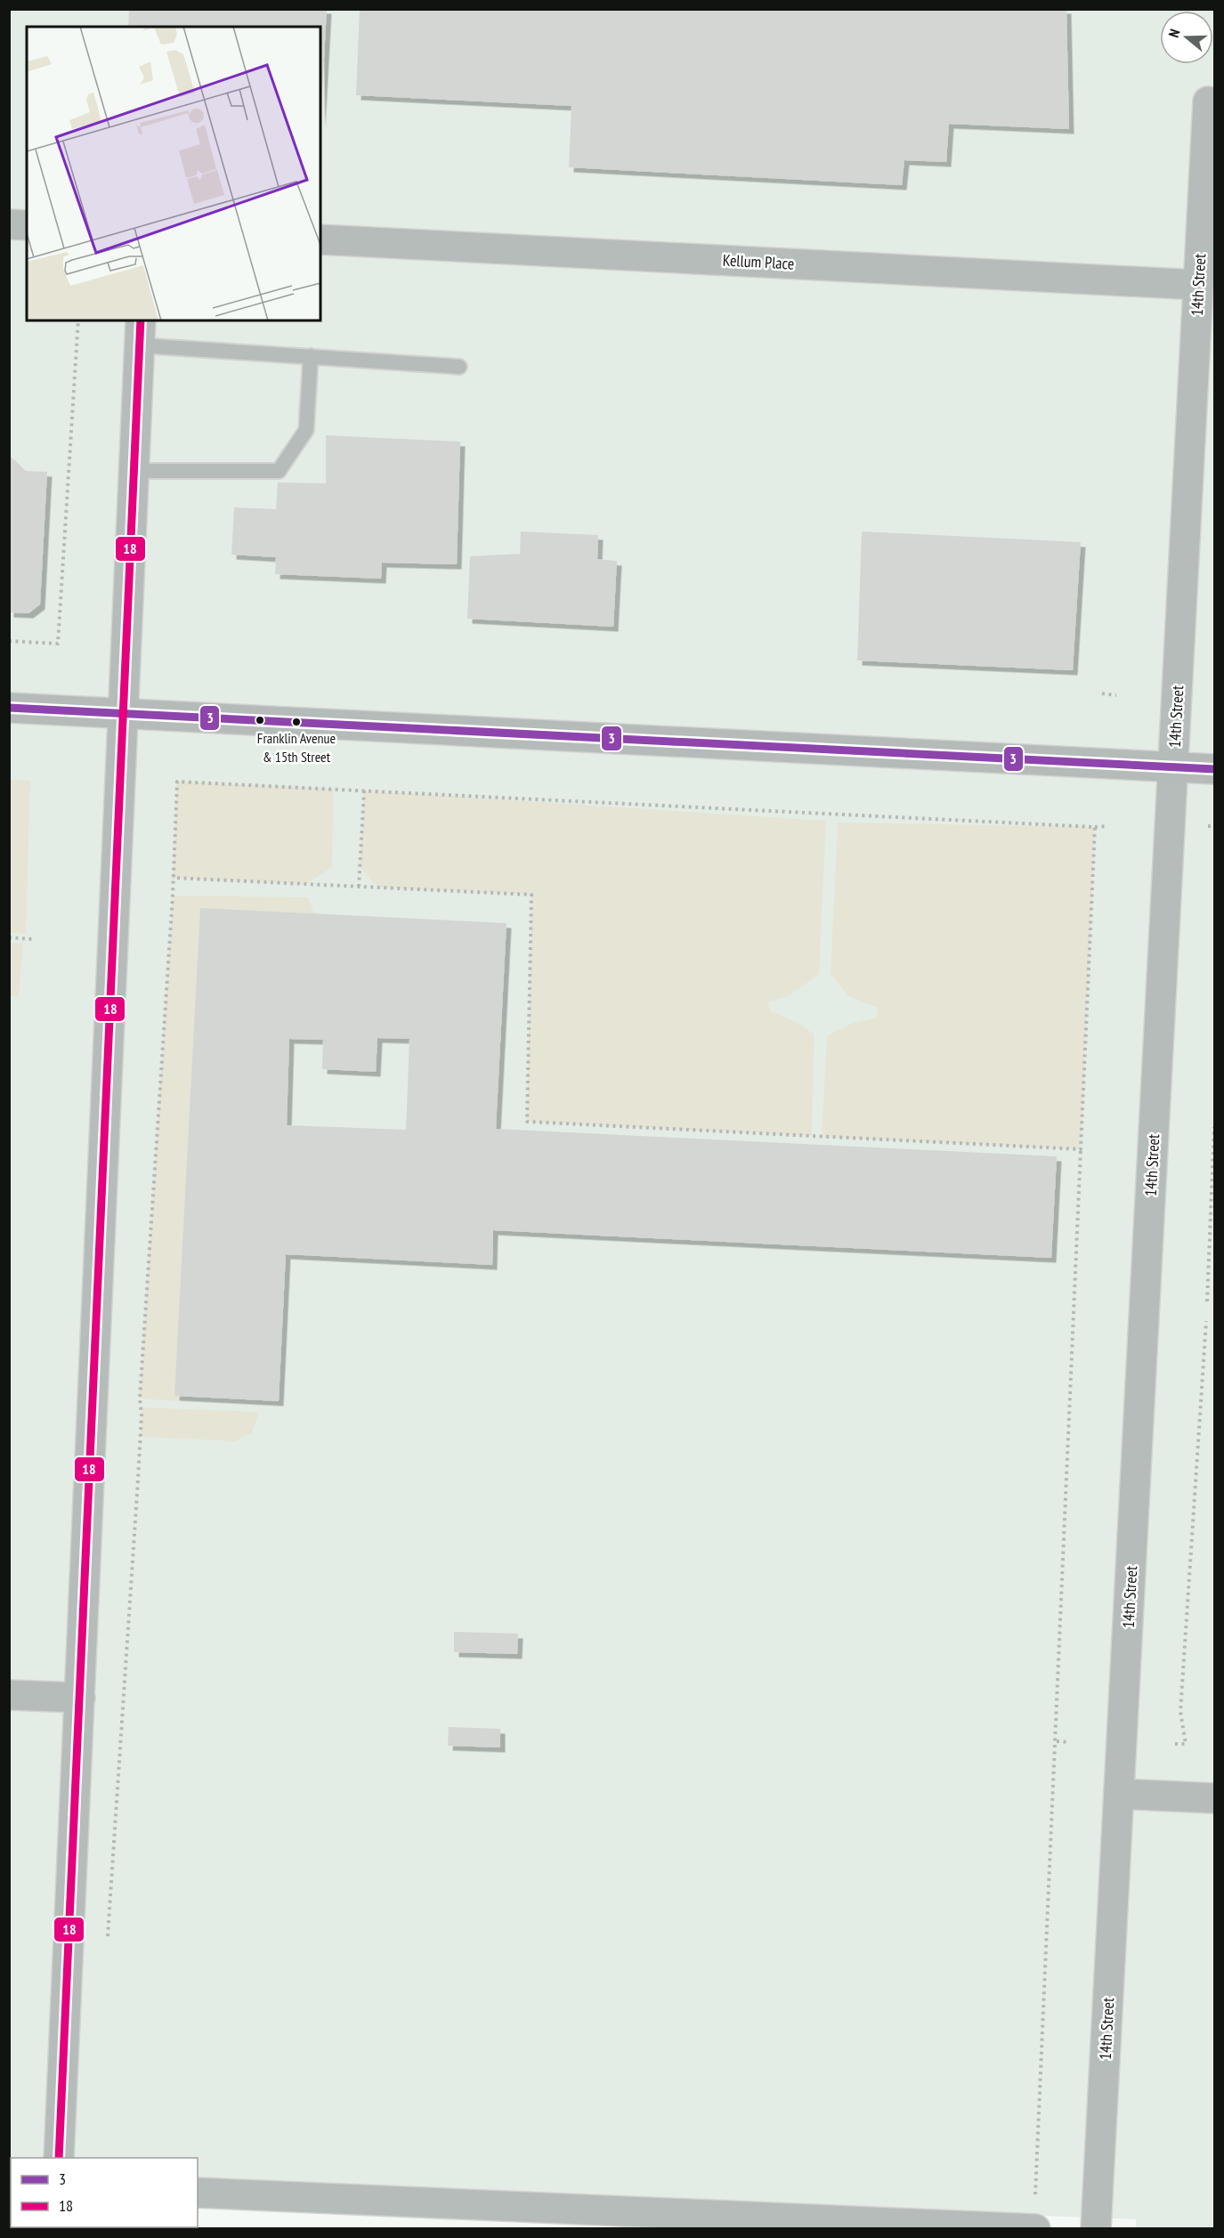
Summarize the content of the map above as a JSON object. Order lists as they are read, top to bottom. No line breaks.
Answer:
{"streets":{"street":["Kellum Place","14th Street"]},"crossings":[["Kellum Place","14th Street"]],"places":["Franklin Avenue & 15th Street"],"lines":["transit line 18","transit line 3"],"legend":["3","18"],"north":"left"}
